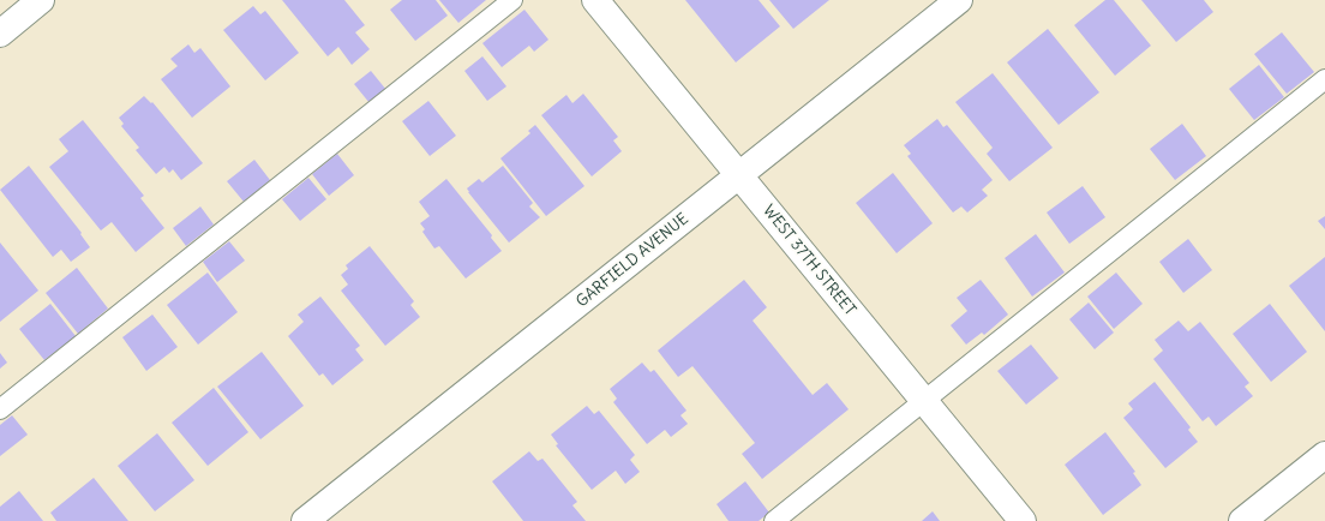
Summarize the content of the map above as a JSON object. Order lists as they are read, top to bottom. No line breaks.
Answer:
{"streets":{"street":["GARFIELD AVENUE","WEST 37TH STREET"]},"crossings":[["GARFIELD AVENUE","WEST 37TH STREET"]]}
